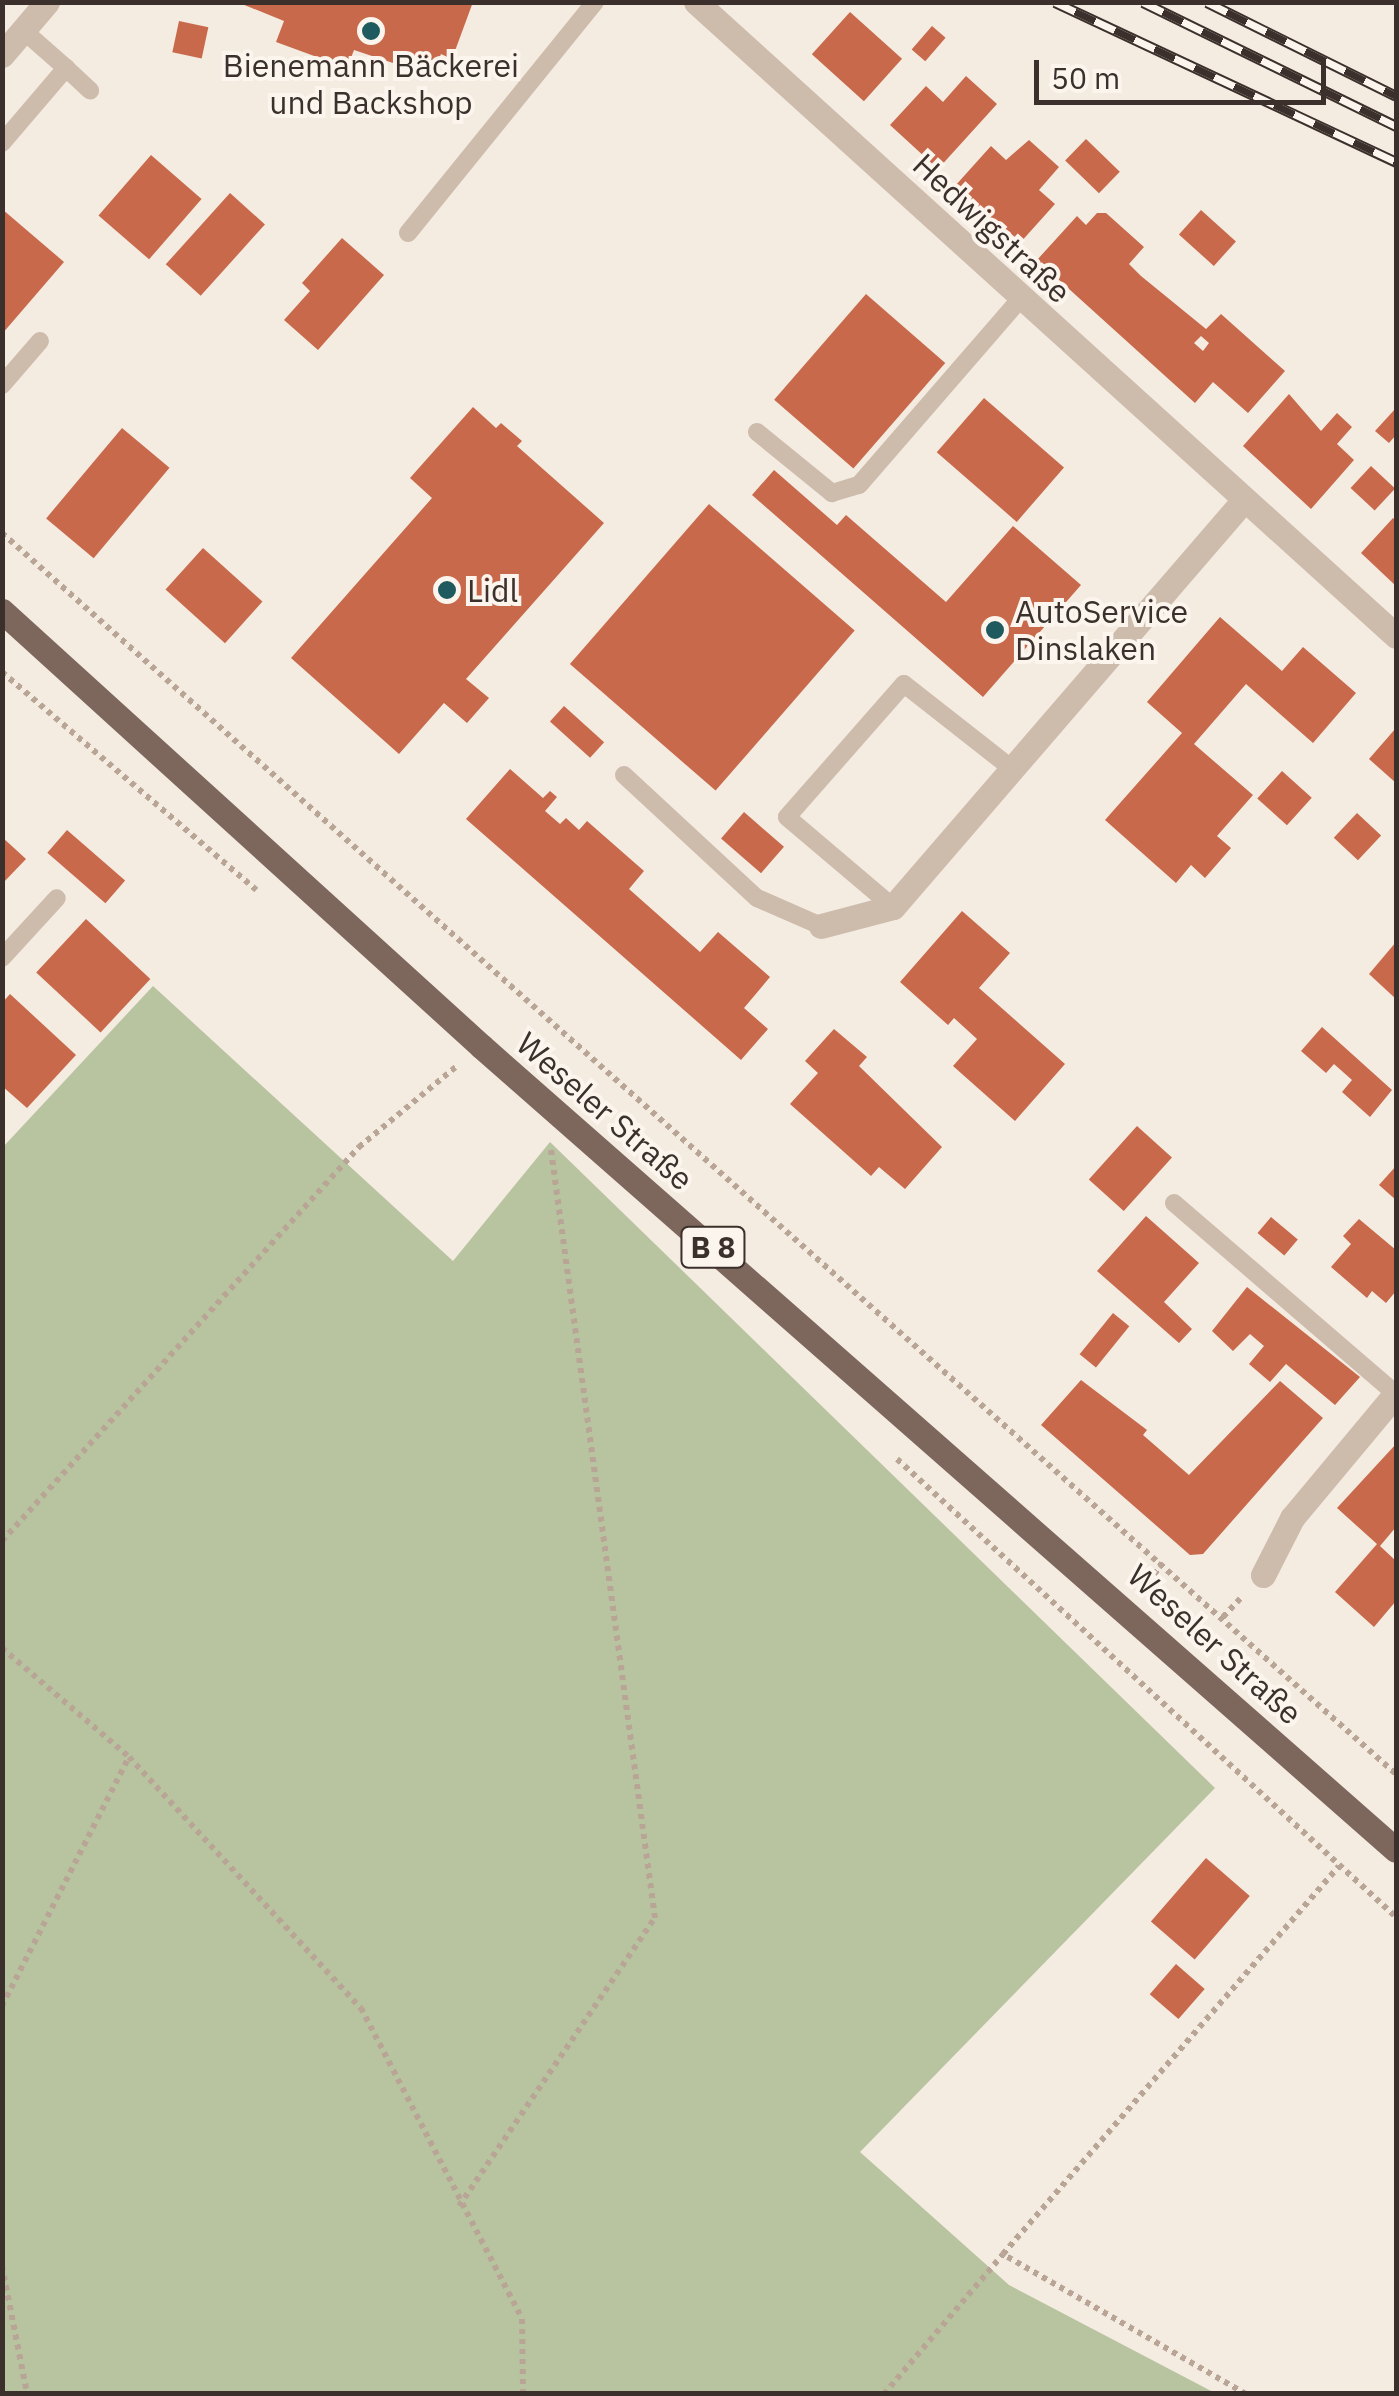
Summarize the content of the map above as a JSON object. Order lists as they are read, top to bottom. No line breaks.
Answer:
{"streets":{"main road":["Weseler Straße","B 8"],"street":["Hedwigstraße"]},"places":["Bienemann Bäckerei und Backshop","Lidl","AutoService Dinslaken"],"scale_bar":"50 m"}
